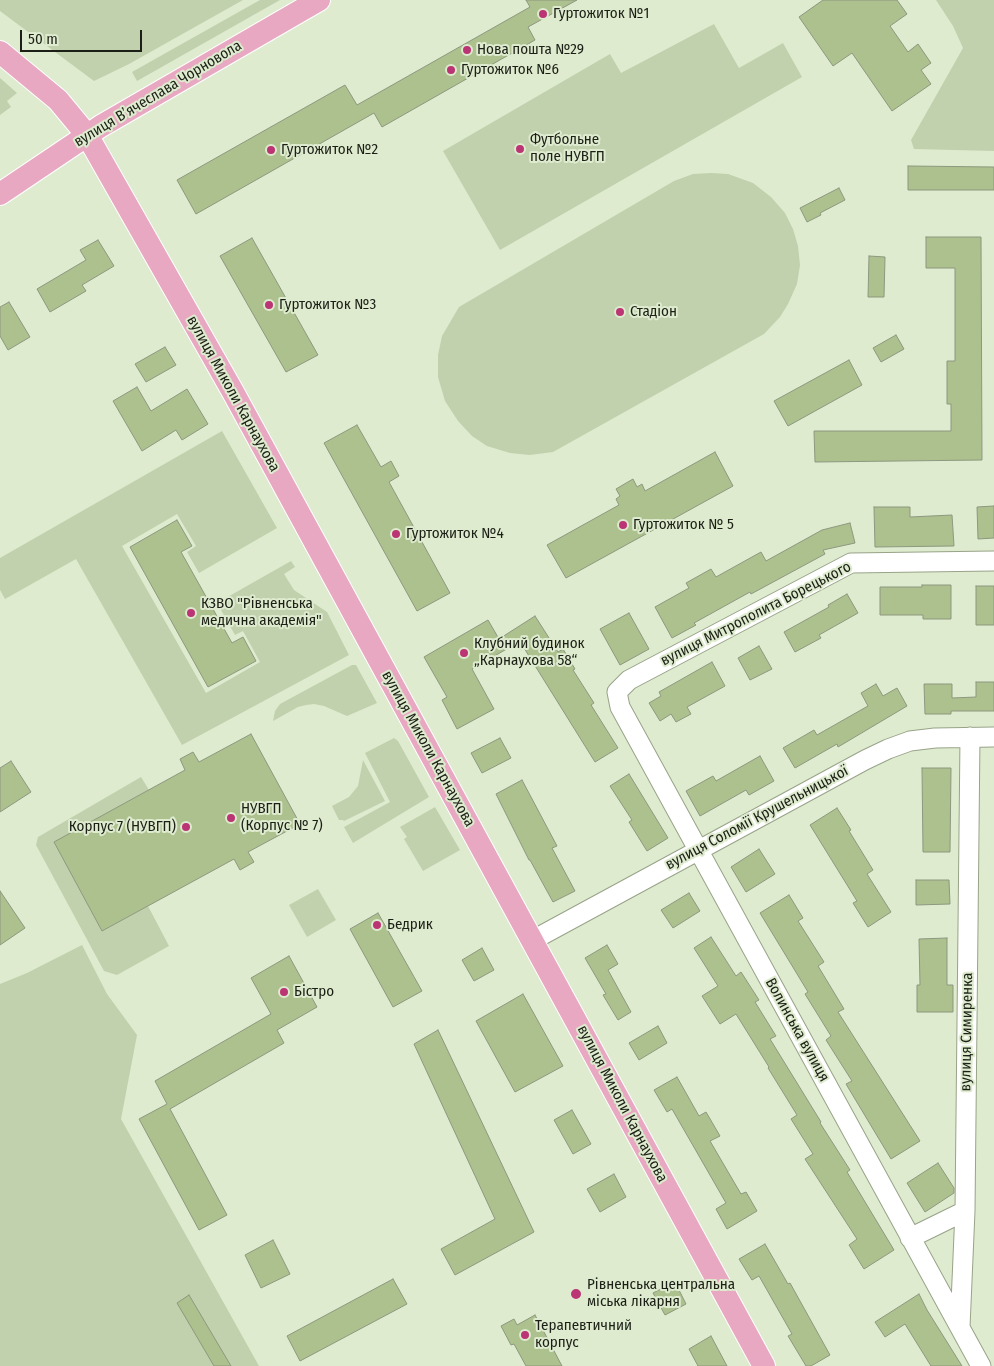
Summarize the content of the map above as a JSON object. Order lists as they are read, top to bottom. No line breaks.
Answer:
{"streets":{"main road":["вулиця Вʼячеслава Чорновола","вулиця Миколи Карнаухова"],"street":["вулиця Митрополита Борецького","вулиця Соломії Крушельницької","Волинська вулиця","вулиця Симиренка"]},"crossings":[["вулиця Вʼячеслава Чорновола","вулиця Миколи Карнаухова"],["вулиця Миколи Карнаухова","вулиця Соломії Крушельницької"],["вулиця Митрополита Борецького","Волинська вулиця"],["вулиця Соломії Крушельницької","Волинська вулиця"],["вулиця Соломії Крушельницької","вулиця Симиренка"],["Волинська вулиця","вулиця Симиренка"]],"places":["Гуртожиток №1","Нова пошта №29","Гуртожиток №6","Футбольне поле НУВГП","Гуртожиток №2","Гуртожиток №3","Стадіон","Гуртожиток № 5","Гуртожиток №4","КЗВО \"Рівненська медична академія\"","Клубний будинок „Карнаухова 58“","НУВГП (Корпус № 7)","Корпус 7 (НУВГП)","Бедрик","Бістро","Рівненська центральна міська лікарня","Терапевтичний корпус"],"scale_bar":"50 m"}
